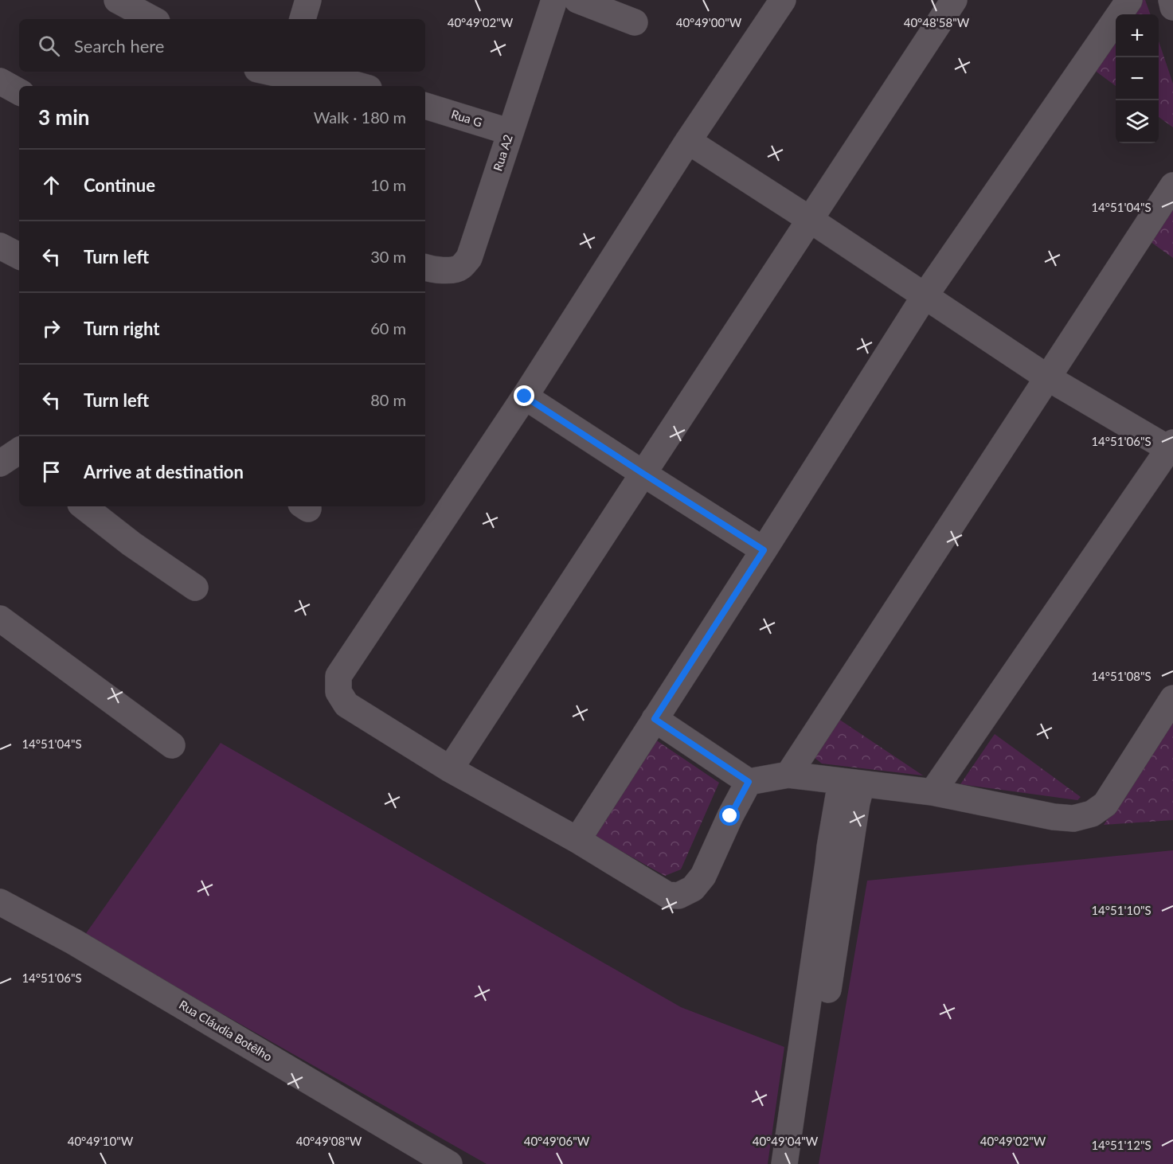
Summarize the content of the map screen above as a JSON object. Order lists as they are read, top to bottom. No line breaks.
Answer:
{"streets":{"street":["Rua G","Rua A2","Rua Cláudia Botêlho"]},"crossings":[["Rua G","Rua A2"]],"page":{"map_buttons":["+","−"],"search":"Search here","heading":["3 min","Walk · 180 m"],"list":[["Continue","10 m"],["Turn left","30 m"],["Turn right","60 m"],["Turn left","80 m"],"Arrive at destination"]},"coordinates":["40°49'02\"W","40°49'00\"W","40°48'58\"W","14°51'04\"S","14°51'06\"S","14°51'08\"S","14°51'10\"S","40°49'10\"W","40°49'08\"W","40°49'06\"W","40°49'04\"W","14°51'12\"S"]}
